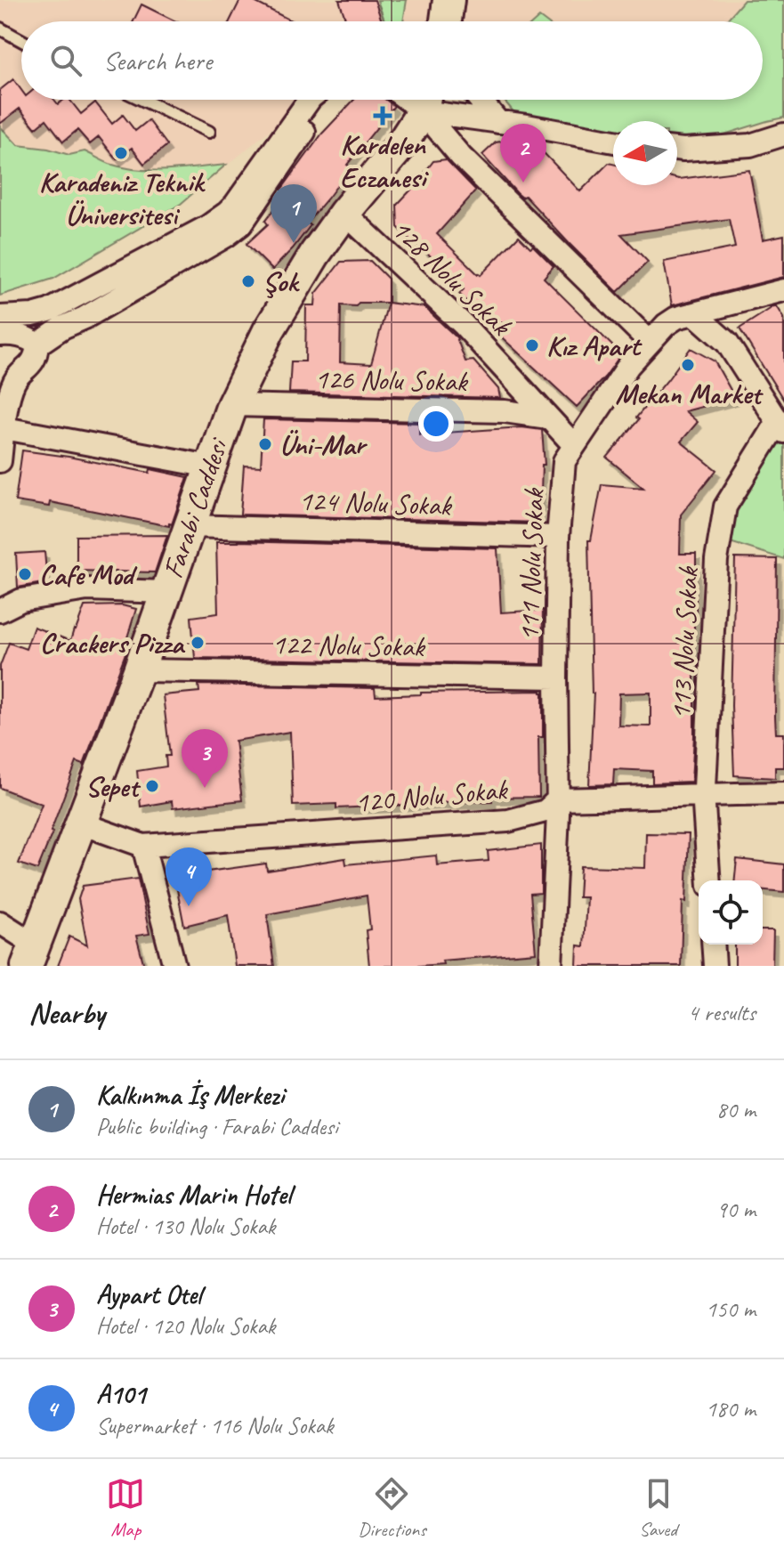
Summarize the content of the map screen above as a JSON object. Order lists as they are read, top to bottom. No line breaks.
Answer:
{"streets":{"street":["128 Nolu Sokak","126 Nolu Sokak","124 Nolu Sokak","Farabi Caddesi","111 Nolu Sokak","113 Nolu Sokak","122 Nolu Sokak","120 Nolu Sokak"]},"crossings":[["128 Nolu Sokak","126 Nolu Sokak"],["128 Nolu Sokak","Farabi Caddesi"],["128 Nolu Sokak","111 Nolu Sokak"],["126 Nolu Sokak","Farabi Caddesi"],["124 Nolu Sokak","Farabi Caddesi"],["124 Nolu Sokak","111 Nolu Sokak"],["Farabi Caddesi","122 Nolu Sokak"],["Farabi Caddesi","120 Nolu Sokak"],["111 Nolu Sokak","122 Nolu Sokak"],["111 Nolu Sokak","120 Nolu Sokak"],["113 Nolu Sokak","120 Nolu Sokak"]],"places":{"health":["Kardelen Eczanesi"],"other":["Karadeniz Teknik Üniversitesi","Şok","Kız Apart","Mekan Market","Üni-Mar","Cafe Mod","Crackers Pizza","Sepet"]},"north":"left","page":{"search":"Search here","pins":["2","1","3","4"],"heading":["Nearby","4 results"],"list":[{"mark":"1","name":"Kalkınma İş Merkezi","note":"Public building · Farabi Caddesi","value":"80 m"},{"mark":"2","name":"Hermias Marin Hotel","note":"Hotel · 130 Nolu Sokak","value":"90 m"},{"mark":"3","name":"Aypart Otel","note":"Hotel · 120 Nolu Sokak","value":"150 m"},{"mark":"4","name":"A101","note":"Supermarket · 116 Nolu Sokak","value":"180 m"}],"nav":["Map","Directions","Saved"]}}
